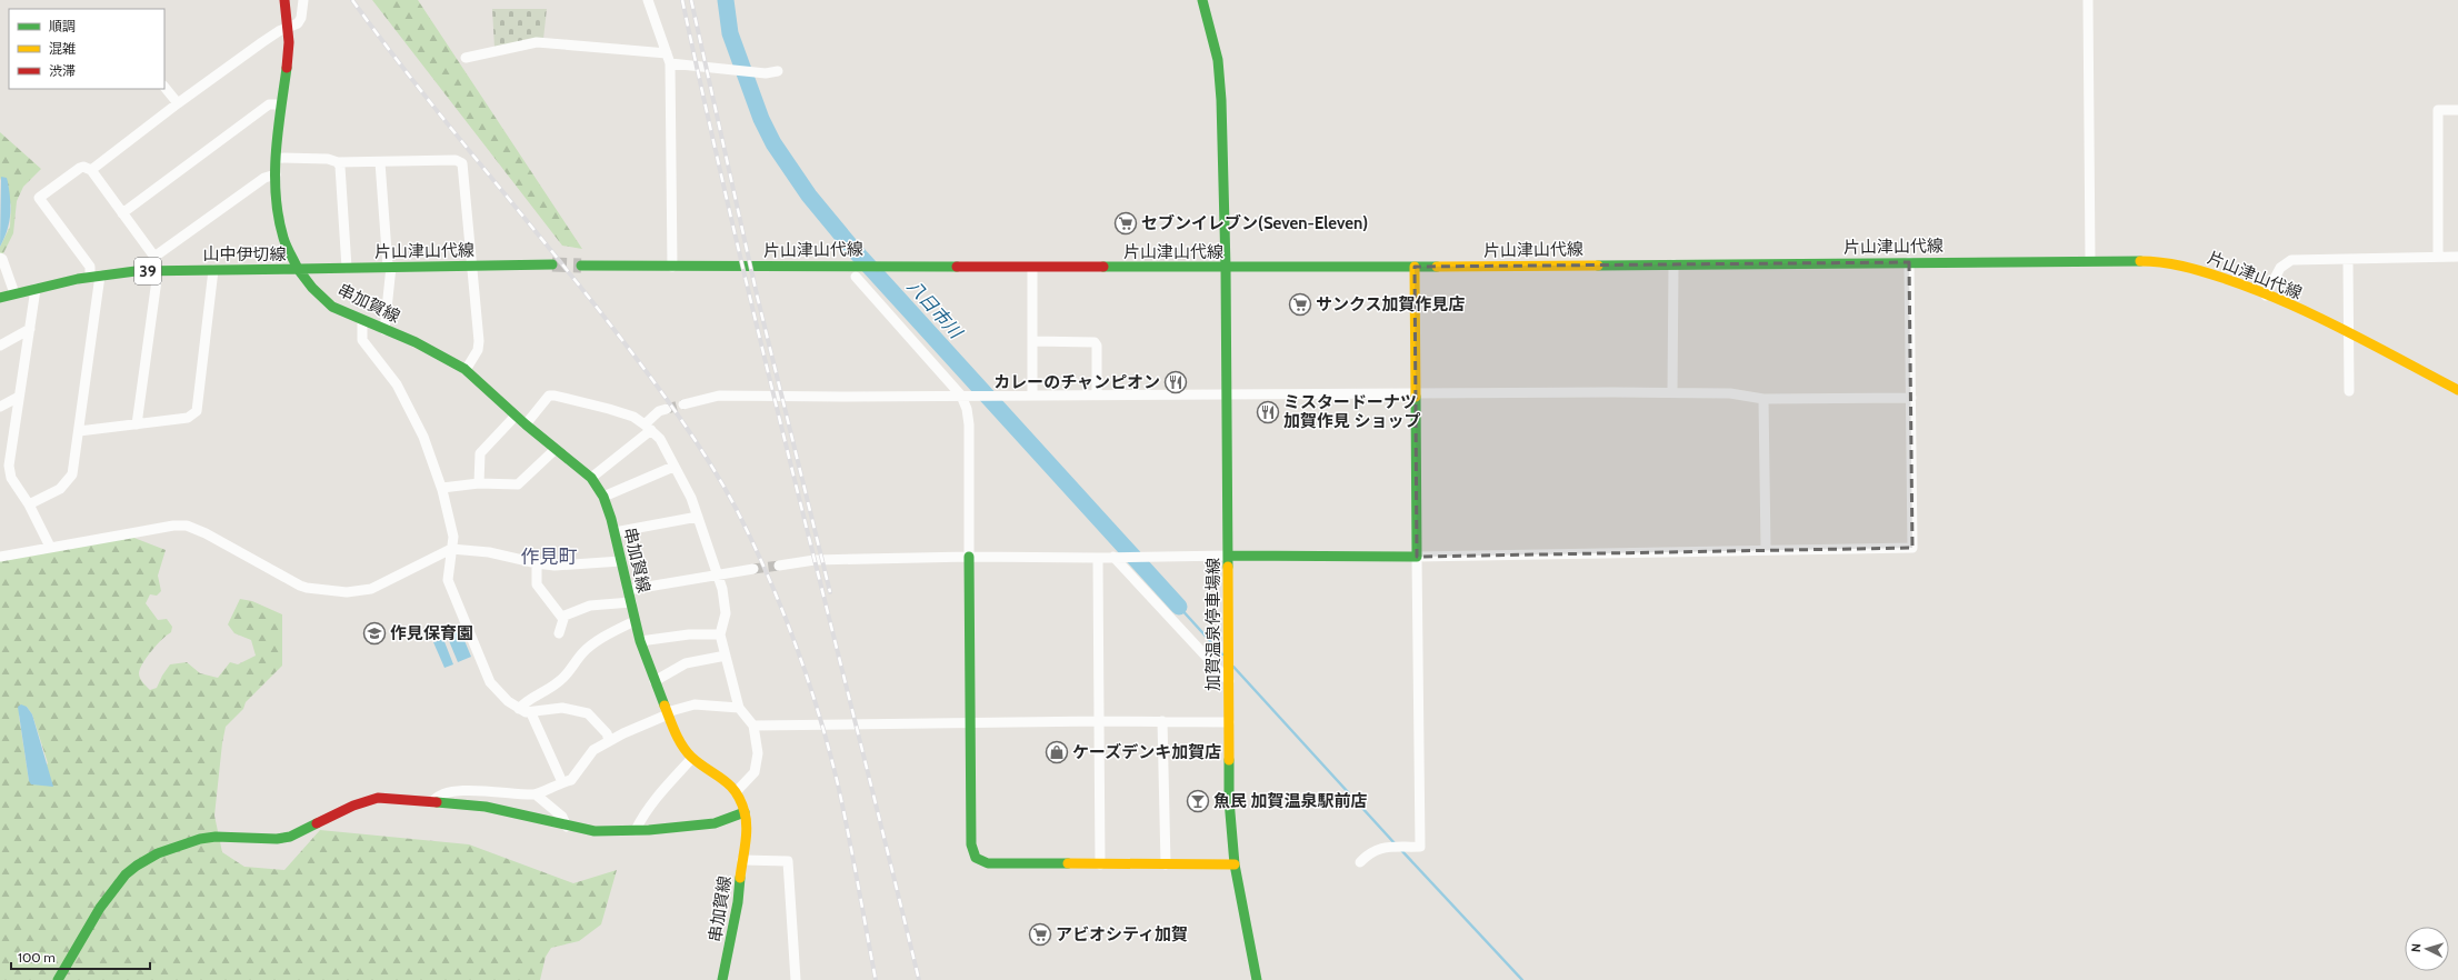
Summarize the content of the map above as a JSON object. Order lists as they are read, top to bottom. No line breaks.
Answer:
{"streets":{"main road":["片山津山代線","山中伊切線","39","串加賀線","加賀温泉停車場線"]},"crossings":[["片山津山代線","山中伊切線"],["片山津山代線","串加賀線"],["片山津山代線","加賀温泉停車場線"],["山中伊切線","串加賀線"]],"districts":["作見町"],"water":["八日市川"],"places":{"supermarket":["セブンイレブン(Seven-Eleven)","サンクス加賀作見店","アビオシティ加賀"],"restaurant":["カレーのチャンピオン","ミスタードーナツ 加賀作見 ショップ"],"school or university":["作見保育園"],"shop":["ケーズデンキ加賀店"],"bar":["魚民 加賀温泉駅前店"]},"legend":["順調","混雑","渋滞"],"scale_bar":"100 m","north":"left"}
